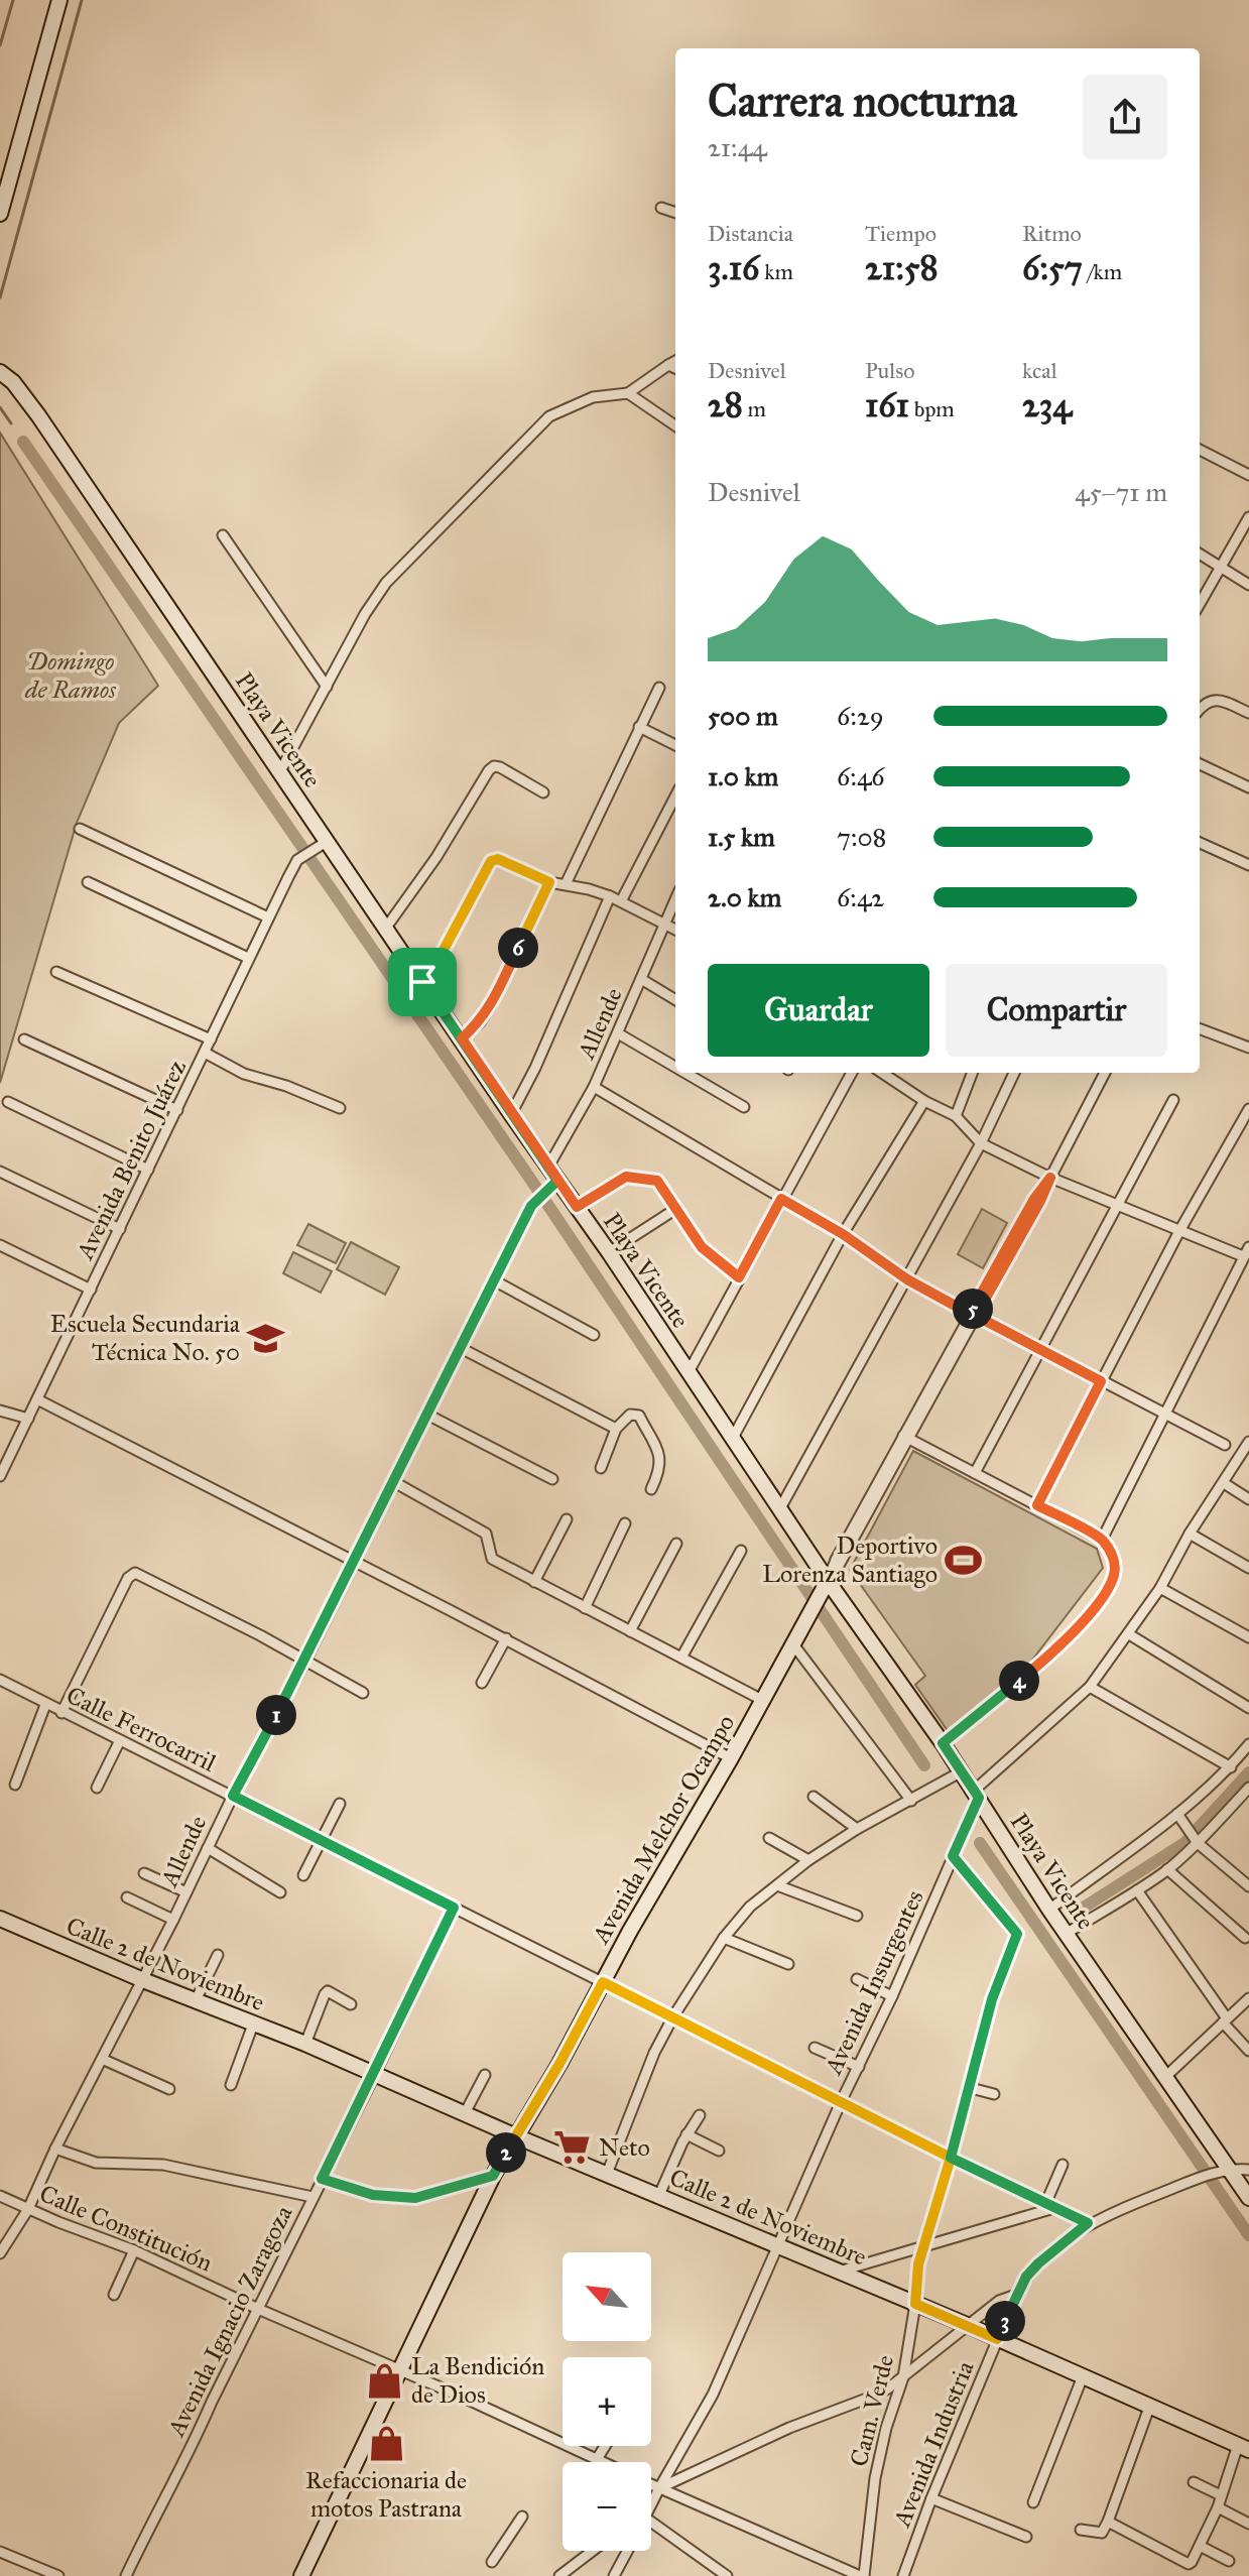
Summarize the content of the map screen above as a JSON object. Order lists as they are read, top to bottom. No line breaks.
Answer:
{"streets":{"main road":["Playa Vicente","Avenida Melchor Ocampo","Calle 2 de Noviembre"],"street":["Allende","Avenida Benito Juárez","Calle Ferrocarril","Avenida Insurgentes","Calle Constitución","Avenida Ignacio Zaragoza","Cam. Verde","Avenida Industria"]},"crossings":[["Playa Vicente","Allende"],["Playa Vicente","Avenida Benito Juárez"],["Playa Vicente","Avenida Melchor Ocampo"],["Playa Vicente","Avenida Insurgentes"],["Playa Vicente","Avenida Industria"],["Allende","Calle Ferrocarril"],["Allende","Calle 2 de Noviembre"],["Allende","Calle Constitución"],["Calle Ferrocarril","Avenida Melchor Ocampo"],["Calle Ferrocarril","Avenida Insurgentes"],["Calle Ferrocarril","Avenida Ignacio Zaragoza"],["Calle Ferrocarril","Cam. Verde"],["Calle Ferrocarril","Avenida Industria"],["Avenida Melchor Ocampo","Calle 2 de Noviembre"],["Avenida Melchor Ocampo","Calle Constitución"],["Calle 2 de Noviembre","Avenida Insurgentes"],["Calle 2 de Noviembre","Avenida Ignacio Zaragoza"],["Calle 2 de Noviembre","Cam. Verde"],["Calle 2 de Noviembre","Avenida Industria"],["Avenida Insurgentes","Calle Constitución"],["Avenida Insurgentes","Cam. Verde"],["Calle Constitución","Avenida Ignacio Zaragoza"],["Calle Constitución","Cam. Verde"]],"parks":["Domingo de Ramos"],"places":{"school or university":["Escuela Secundaria Técnica No. 50"],"sports":["Deportivo Lorenza Santiago"],"supermarket":["Neto"],"shop":["La Bendición de Dios","Refaccionaria de motos Pastrana"]},"north":"top left","page":{"heading":["Carrera nocturna","21:44"],"stats":[["Distancia","3.16 km"],["Tiempo","21:58"],["Ritmo","6:57 /km"],["Desnivel","28 m"],["Pulso","161 bpm"],["kcal","234"]],"chart":["Desnivel","45–71 m"],"list":[{"name":"500 m","note":"6:29"},{"name":"1.0 km","note":"6:46"},{"name":"1.5 km","note":"7:08"},{"name":"2.0 km","note":"6:42"}],"pins":["6","5","4","1","2","3"],"buttons":["Guardar","Compartir"],"map_buttons":["+","−"]}}
